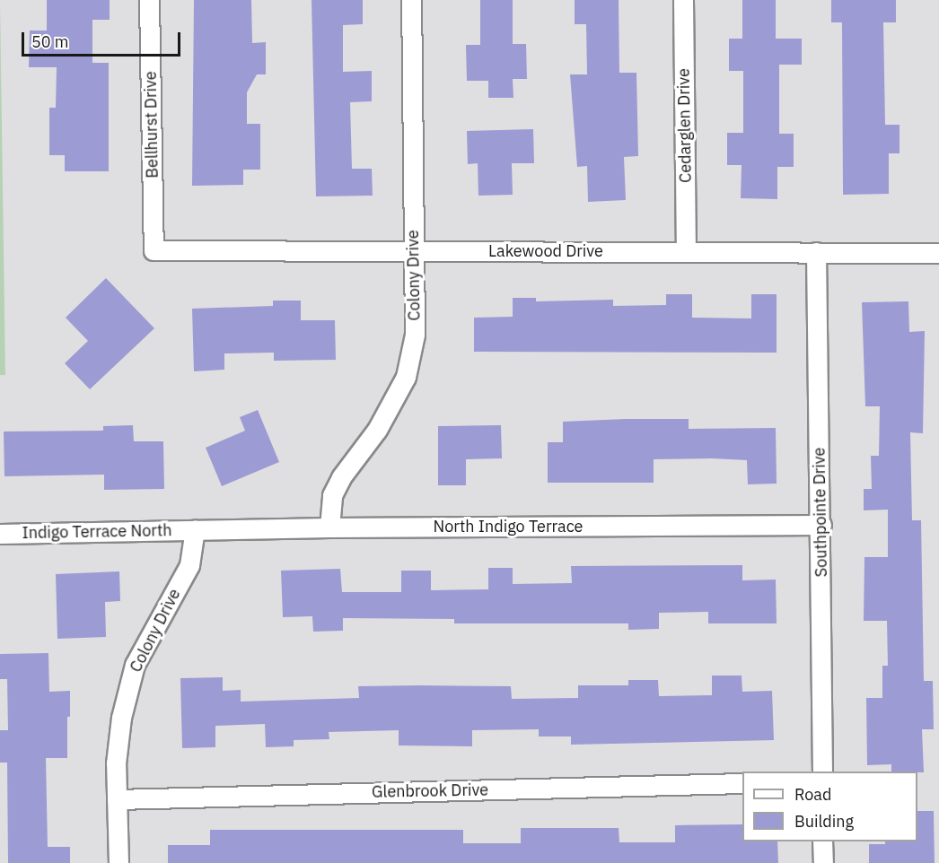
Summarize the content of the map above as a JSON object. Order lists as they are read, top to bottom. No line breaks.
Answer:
{"streets":{"street":["Bellhurst Drive","Cedarglen Drive","Lakewood Drive","Colony Drive","Southpointe Drive","North Indigo Terrace","Indigo Terrace North","Glenbrook Drive"]},"crossings":[["Bellhurst Drive","Lakewood Drive"],["Cedarglen Drive","Lakewood Drive"],["Lakewood Drive","Colony Drive"],["Lakewood Drive","Southpointe Drive"],["Colony Drive","North Indigo Terrace"],["Colony Drive","Indigo Terrace North"],["Colony Drive","Glenbrook Drive"],["Southpointe Drive","North Indigo Terrace"],["North Indigo Terrace","Indigo Terrace North"]],"legend":["Road","Building"],"scale_bar":"50 m"}
